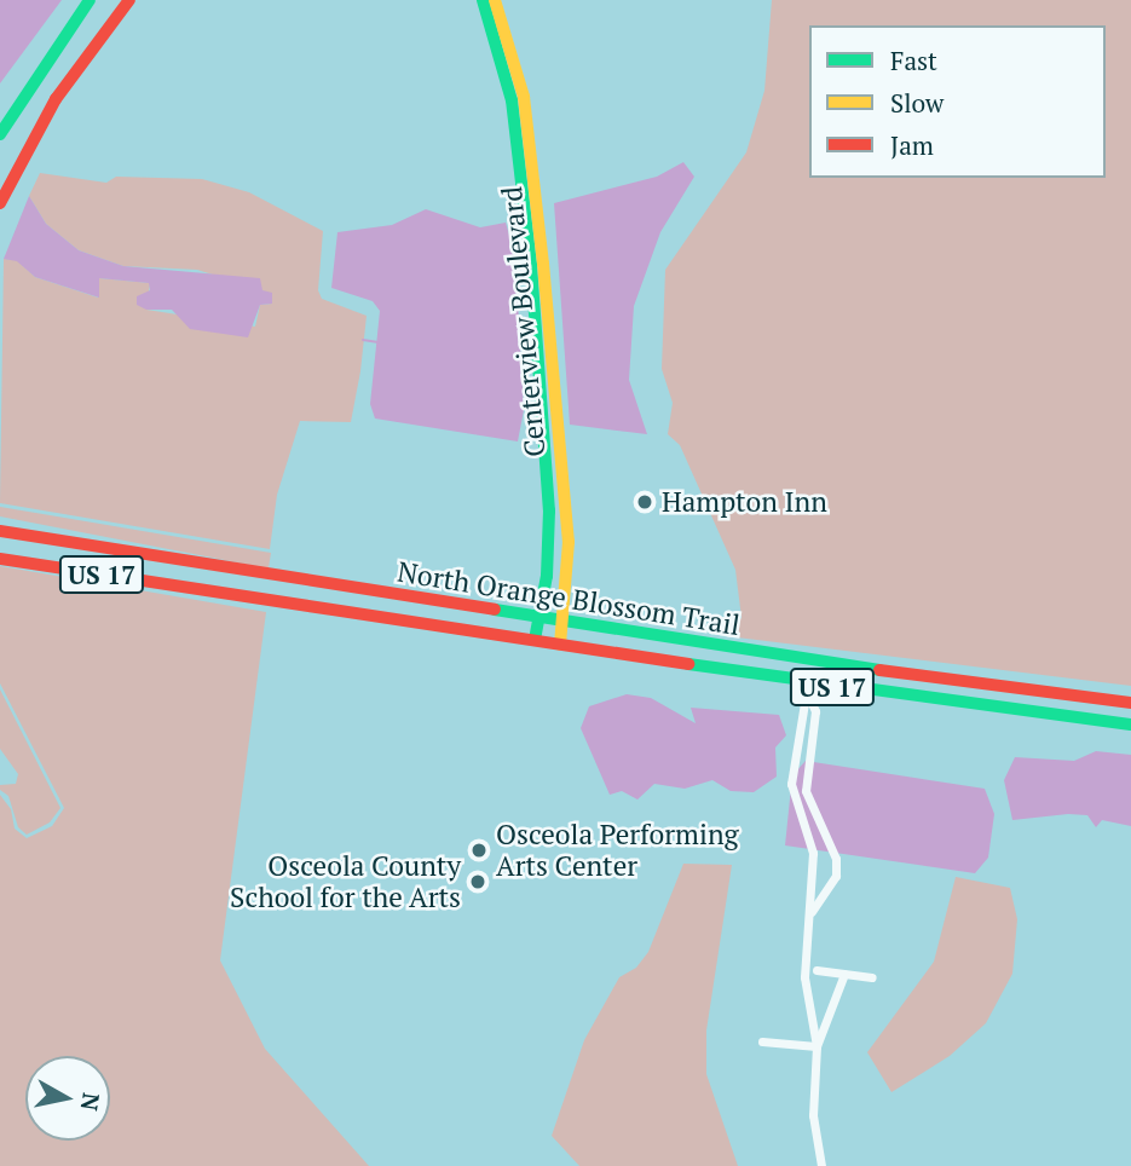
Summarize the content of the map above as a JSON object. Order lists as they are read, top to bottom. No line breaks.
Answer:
{"streets":{"main road":["Centerview Boulevard","US 17","North Orange Blossom Trail"]},"crossings":[["Centerview Boulevard","North Orange Blossom Trail"]],"places":["Hampton Inn","Osceola Performing Arts Center","Osceola County School for the Arts"],"legend":["Fast","Slow","Jam"],"north":"right"}
